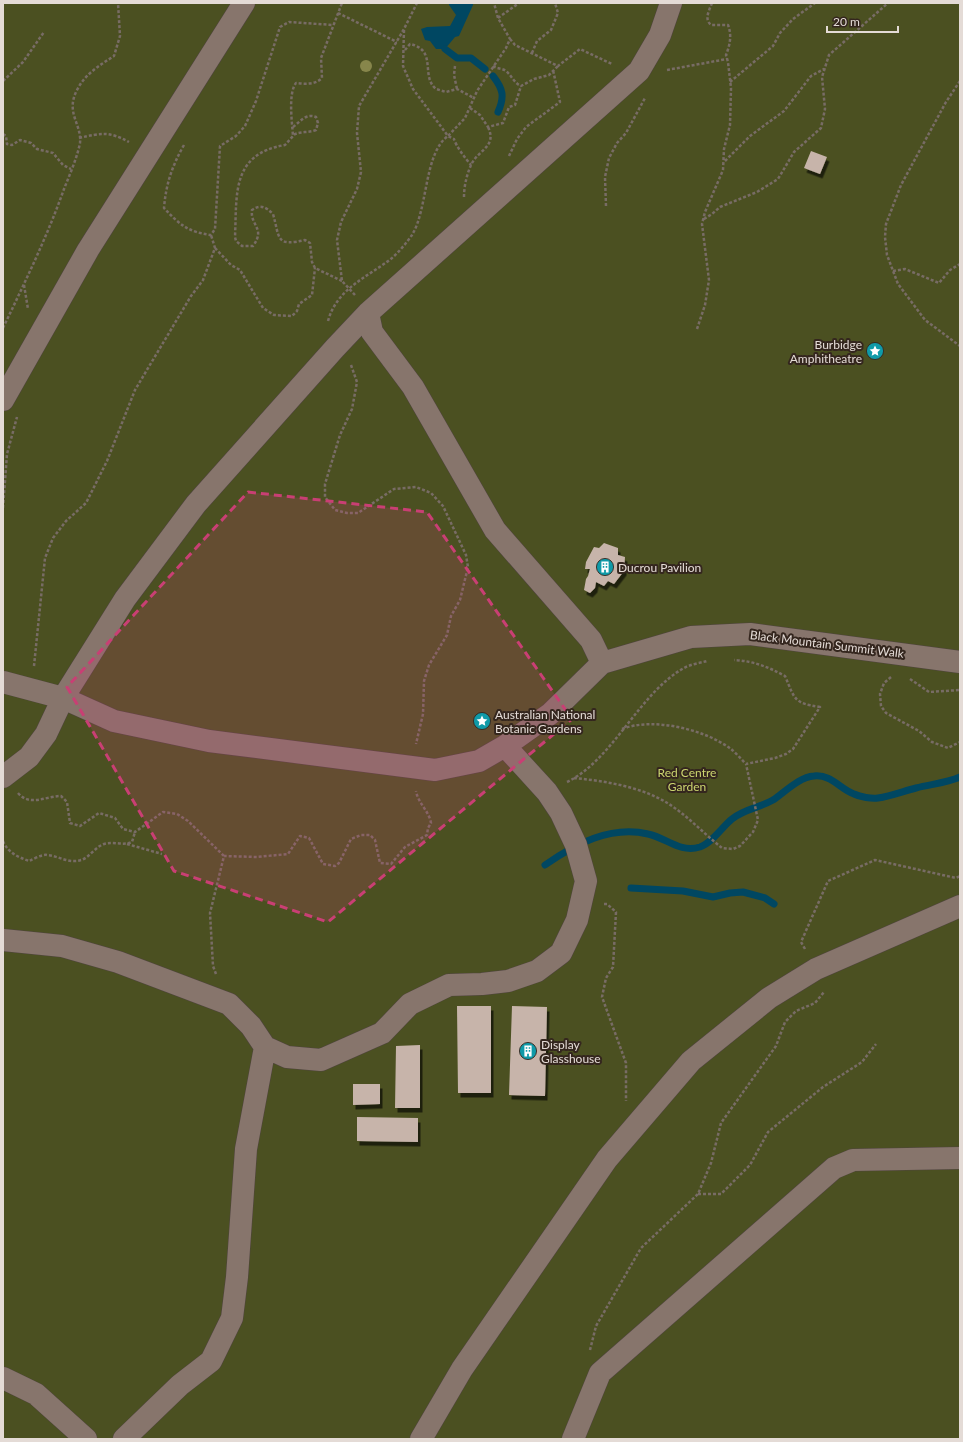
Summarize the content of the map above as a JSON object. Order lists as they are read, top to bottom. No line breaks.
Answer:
{"streets":{"lane":["Black Mountain Summit Walk"]},"parks":["Red Centre Garden"],"places":{"place":["Burbidge Amphitheatre","Australian National Botanic Gardens"],"building":["Ducrou Pavilion","Display Glasshouse"]},"scale_bar":"20 m"}
